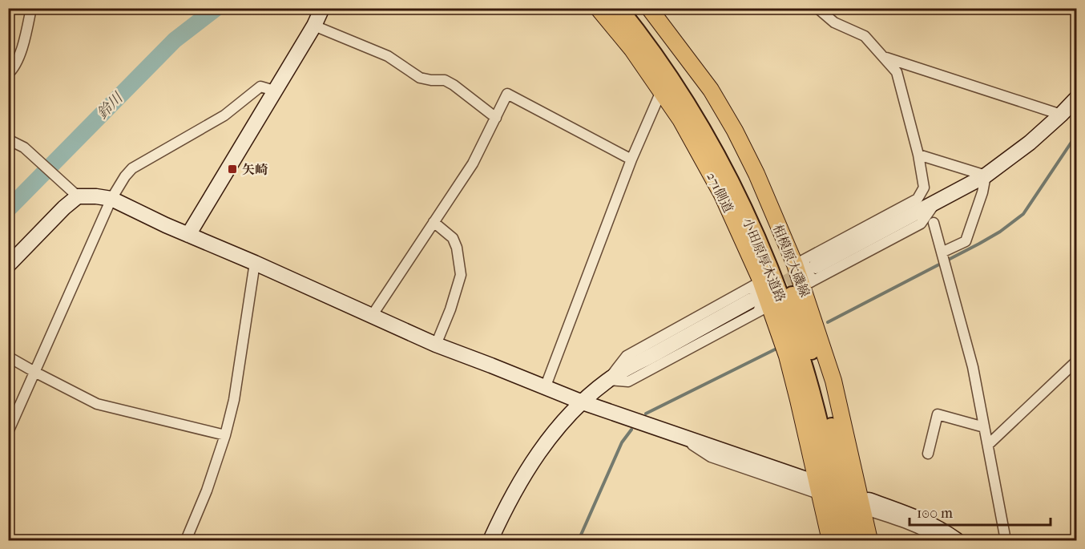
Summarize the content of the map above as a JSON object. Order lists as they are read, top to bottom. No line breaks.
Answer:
{"streets":{"highway":["小田原厚木道路"],"main road":["271側道","相模原大磯線"]},"water":["鈴川"],"places":{"transit":["矢崎"]},"scale_bar":"100 m"}
